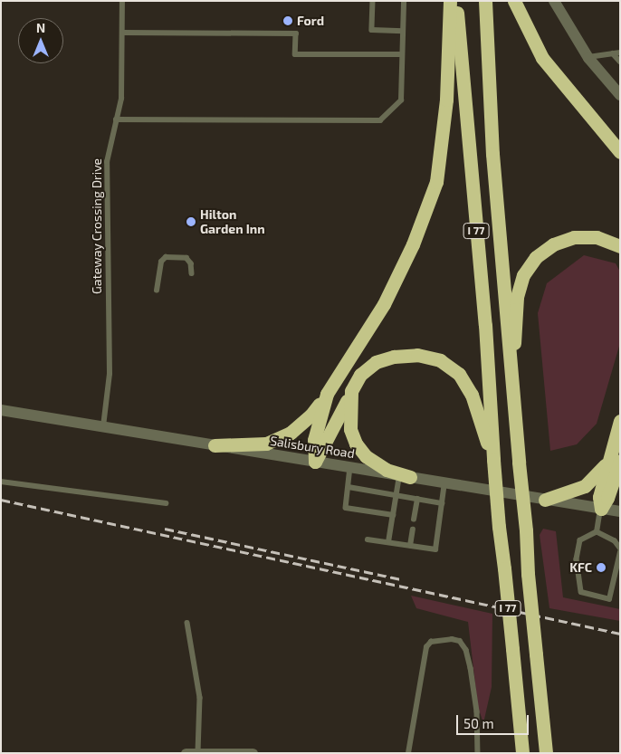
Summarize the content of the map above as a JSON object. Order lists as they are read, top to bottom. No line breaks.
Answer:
{"streets":{"highway":["I 77"],"street":["Salisbury Road"],"lane":["Gateway Crossing Drive"]},"crossings":[["Gateway Crossing Drive","Salisbury Road"]],"places":["Ford","Hilton Garden Inn","KFC"],"scale_bar":"50 m","north":"top"}
